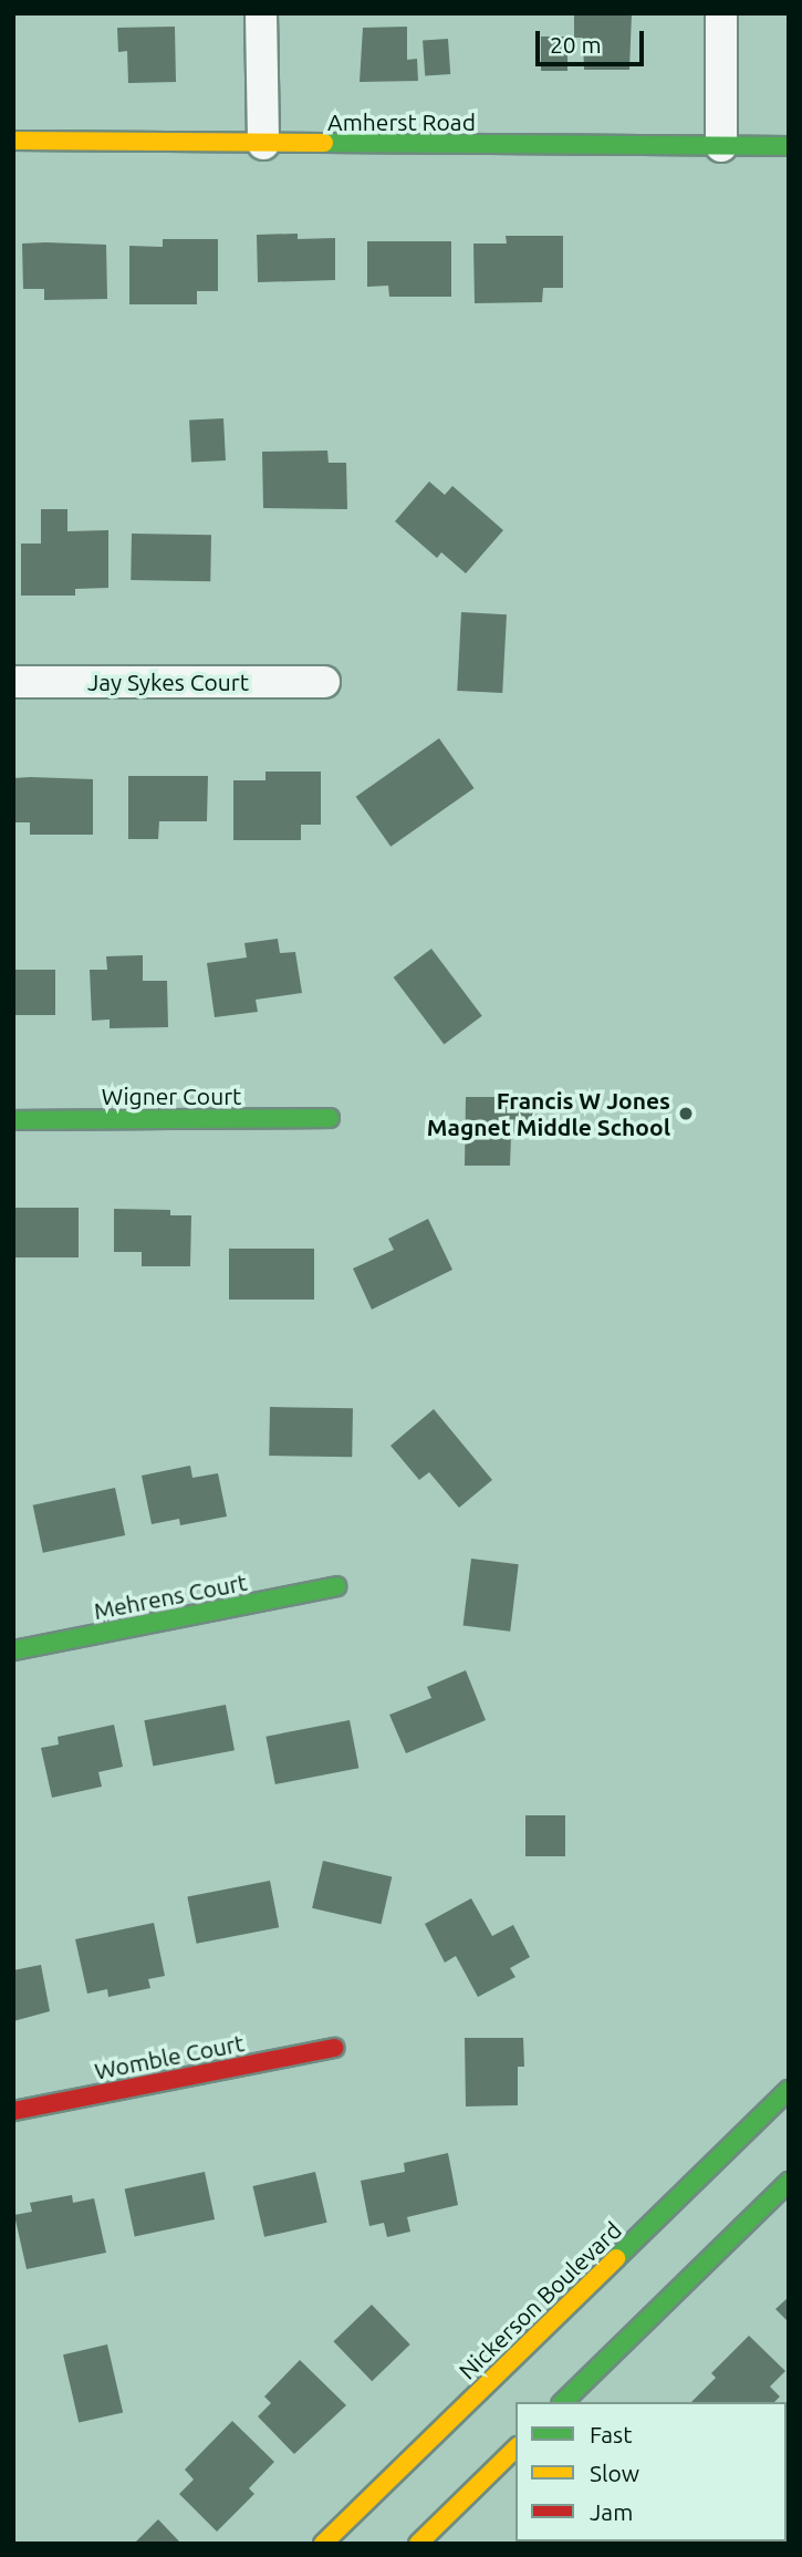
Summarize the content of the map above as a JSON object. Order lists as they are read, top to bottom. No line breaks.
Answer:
{"streets":{"street":["Amherst Road","Jay Sykes Court","Wigner Court","Mehrens Court","Womble Court","Nickerson Boulevard"]},"places":["Francis W Jones Magnet Middle School"],"legend":["Fast","Slow","Jam"],"scale_bar":"20 m"}
